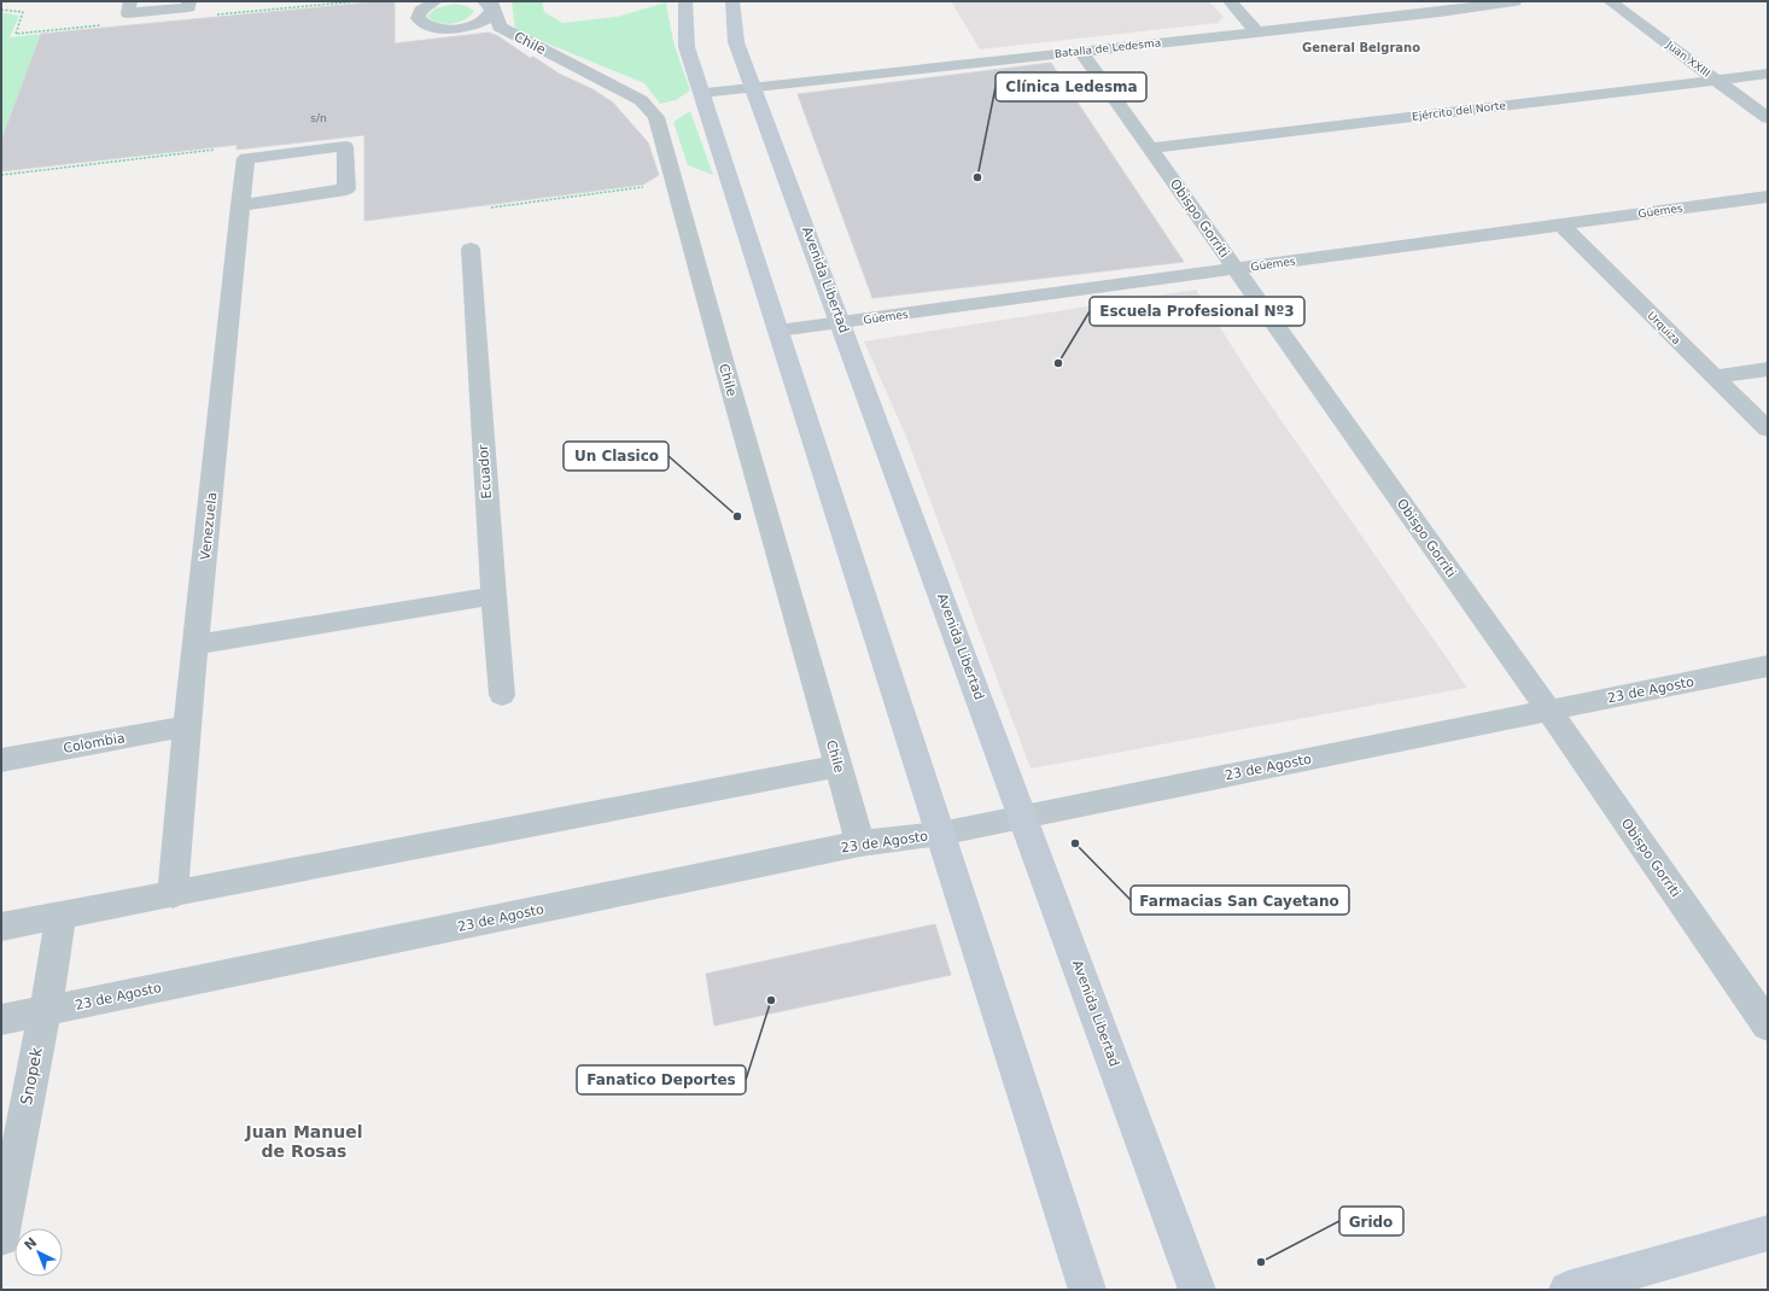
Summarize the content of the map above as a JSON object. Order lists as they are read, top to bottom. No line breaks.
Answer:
{"streets":{"main road":["Avenida Libertad"],"street":["Chile","Batalla de Ledesma","Juan XXIII","Ejército del Norte","Güemes","Obispo Gorriti","Urquiza","Ecuador","Venezuela","23 de Agosto","Colombia","Snopek"]},"crossings":[["Chile","23 de Agosto"],["Batalla de Ledesma","Obispo Gorriti"],["Batalla de Ledesma","Avenida Libertad"],["Juan XXIII","Ejército del Norte"],["Ejército del Norte","Obispo Gorriti"],["Güemes","Obispo Gorriti"],["Güemes","Avenida Libertad"],["Güemes","Urquiza"],["Obispo Gorriti","23 de Agosto"],["Avenida Libertad","23 de Agosto"],["Venezuela","Colombia"],["23 de Agosto","Snopek"]],"districts":["General Belgrano","Juan Manuel de Rosas"],"places":["Clínica Ledesma","Escuela Profesional Nº3","Un Clasico","Farmacias San Cayetano","Fanatico Deportes","Grido"],"house_numbers":["s/n"],"north":"top left"}
